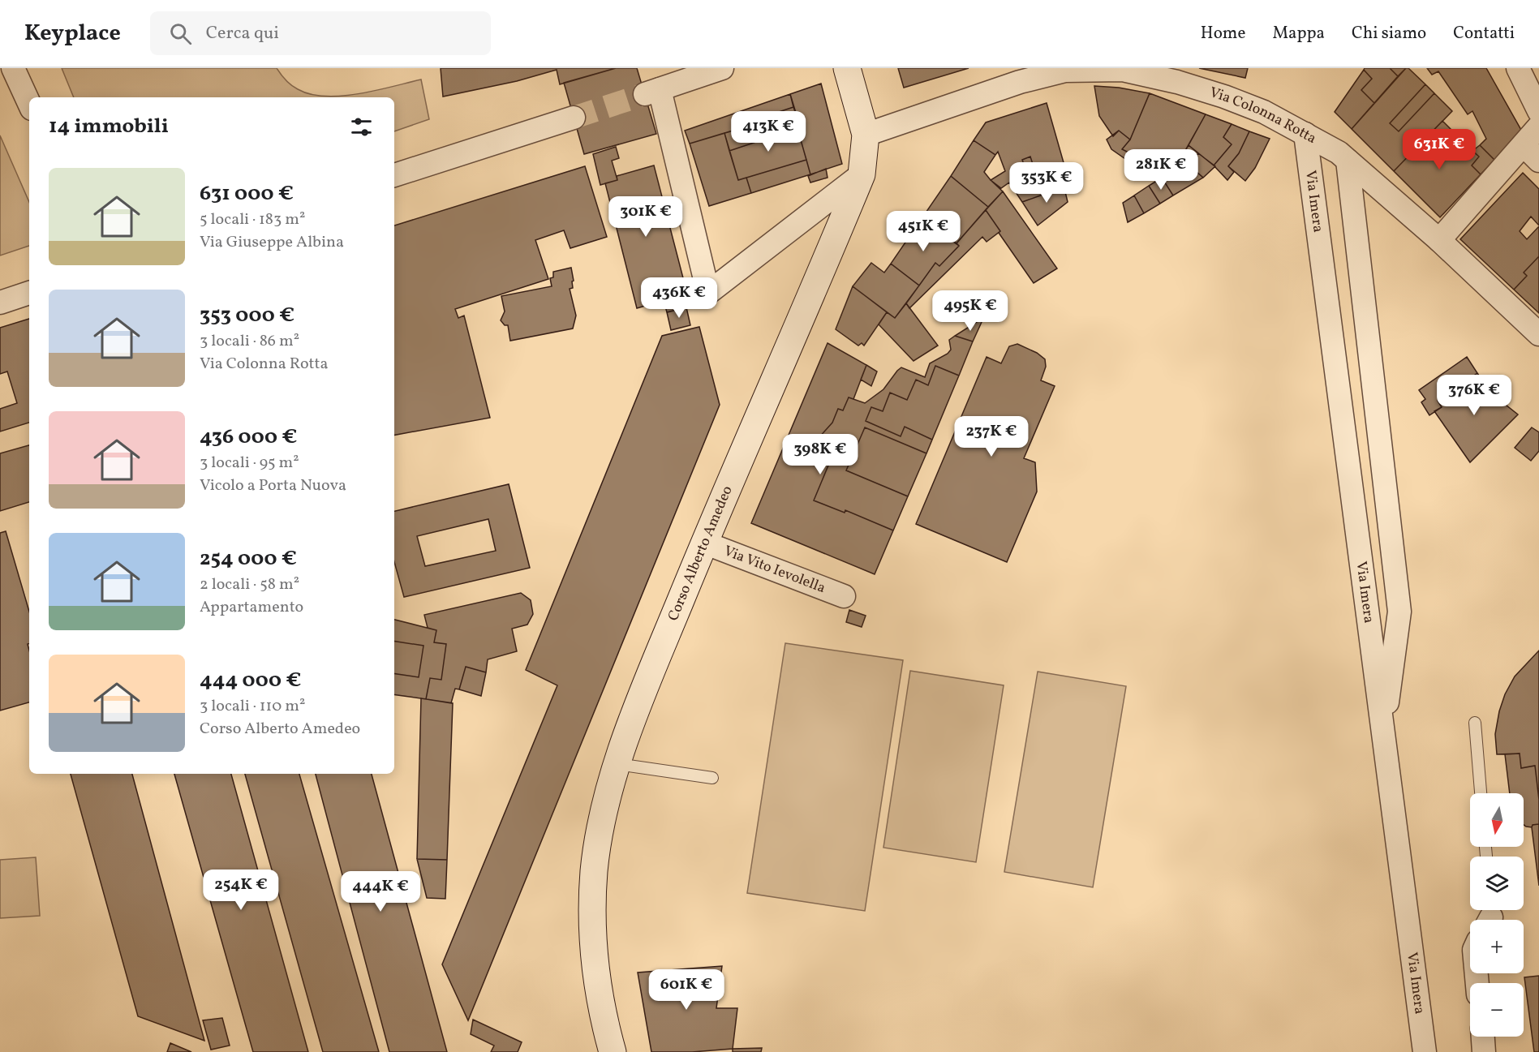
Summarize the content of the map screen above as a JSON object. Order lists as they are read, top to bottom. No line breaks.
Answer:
{"streets":{"street":["Via Colonna Rotta","Via Imera","Corso Alberto Amedeo","Via Vito Ievolella"]},"crossings":[["Via Colonna Rotta","Via Imera"],["Via Colonna Rotta","Corso Alberto Amedeo"],["Corso Alberto Amedeo","Via Vito Ievolella"]],"north":"bottom","page":{"header":"Keyplace","search":"Cerca qui","nav":["Home","Mappa","Chi siamo","Contatti"],"heading":"14 immobili","price":["413K €","631K €","281K €","353K €","301K €","451K €","436K €","495K €","376K €","237K €","398K €","254K €","444K €","601K €"],"list":[{"name":"631 000 €","note":"5 locali · 183 m² · Via Giuseppe Albina"},{"name":"353 000 €","note":"3 locali · 86 m² · Via Colonna Rotta"},{"name":"436 000 €","note":"3 locali · 95 m² · Vicolo a Porta Nuova"},{"name":"254 000 €","note":"2 locali · 58 m² · Appartamento"},{"name":"444 000 €","note":"3 locali · 110 m² · Corso Alberto Amedeo"}],"map_buttons":["+","−"]}}
